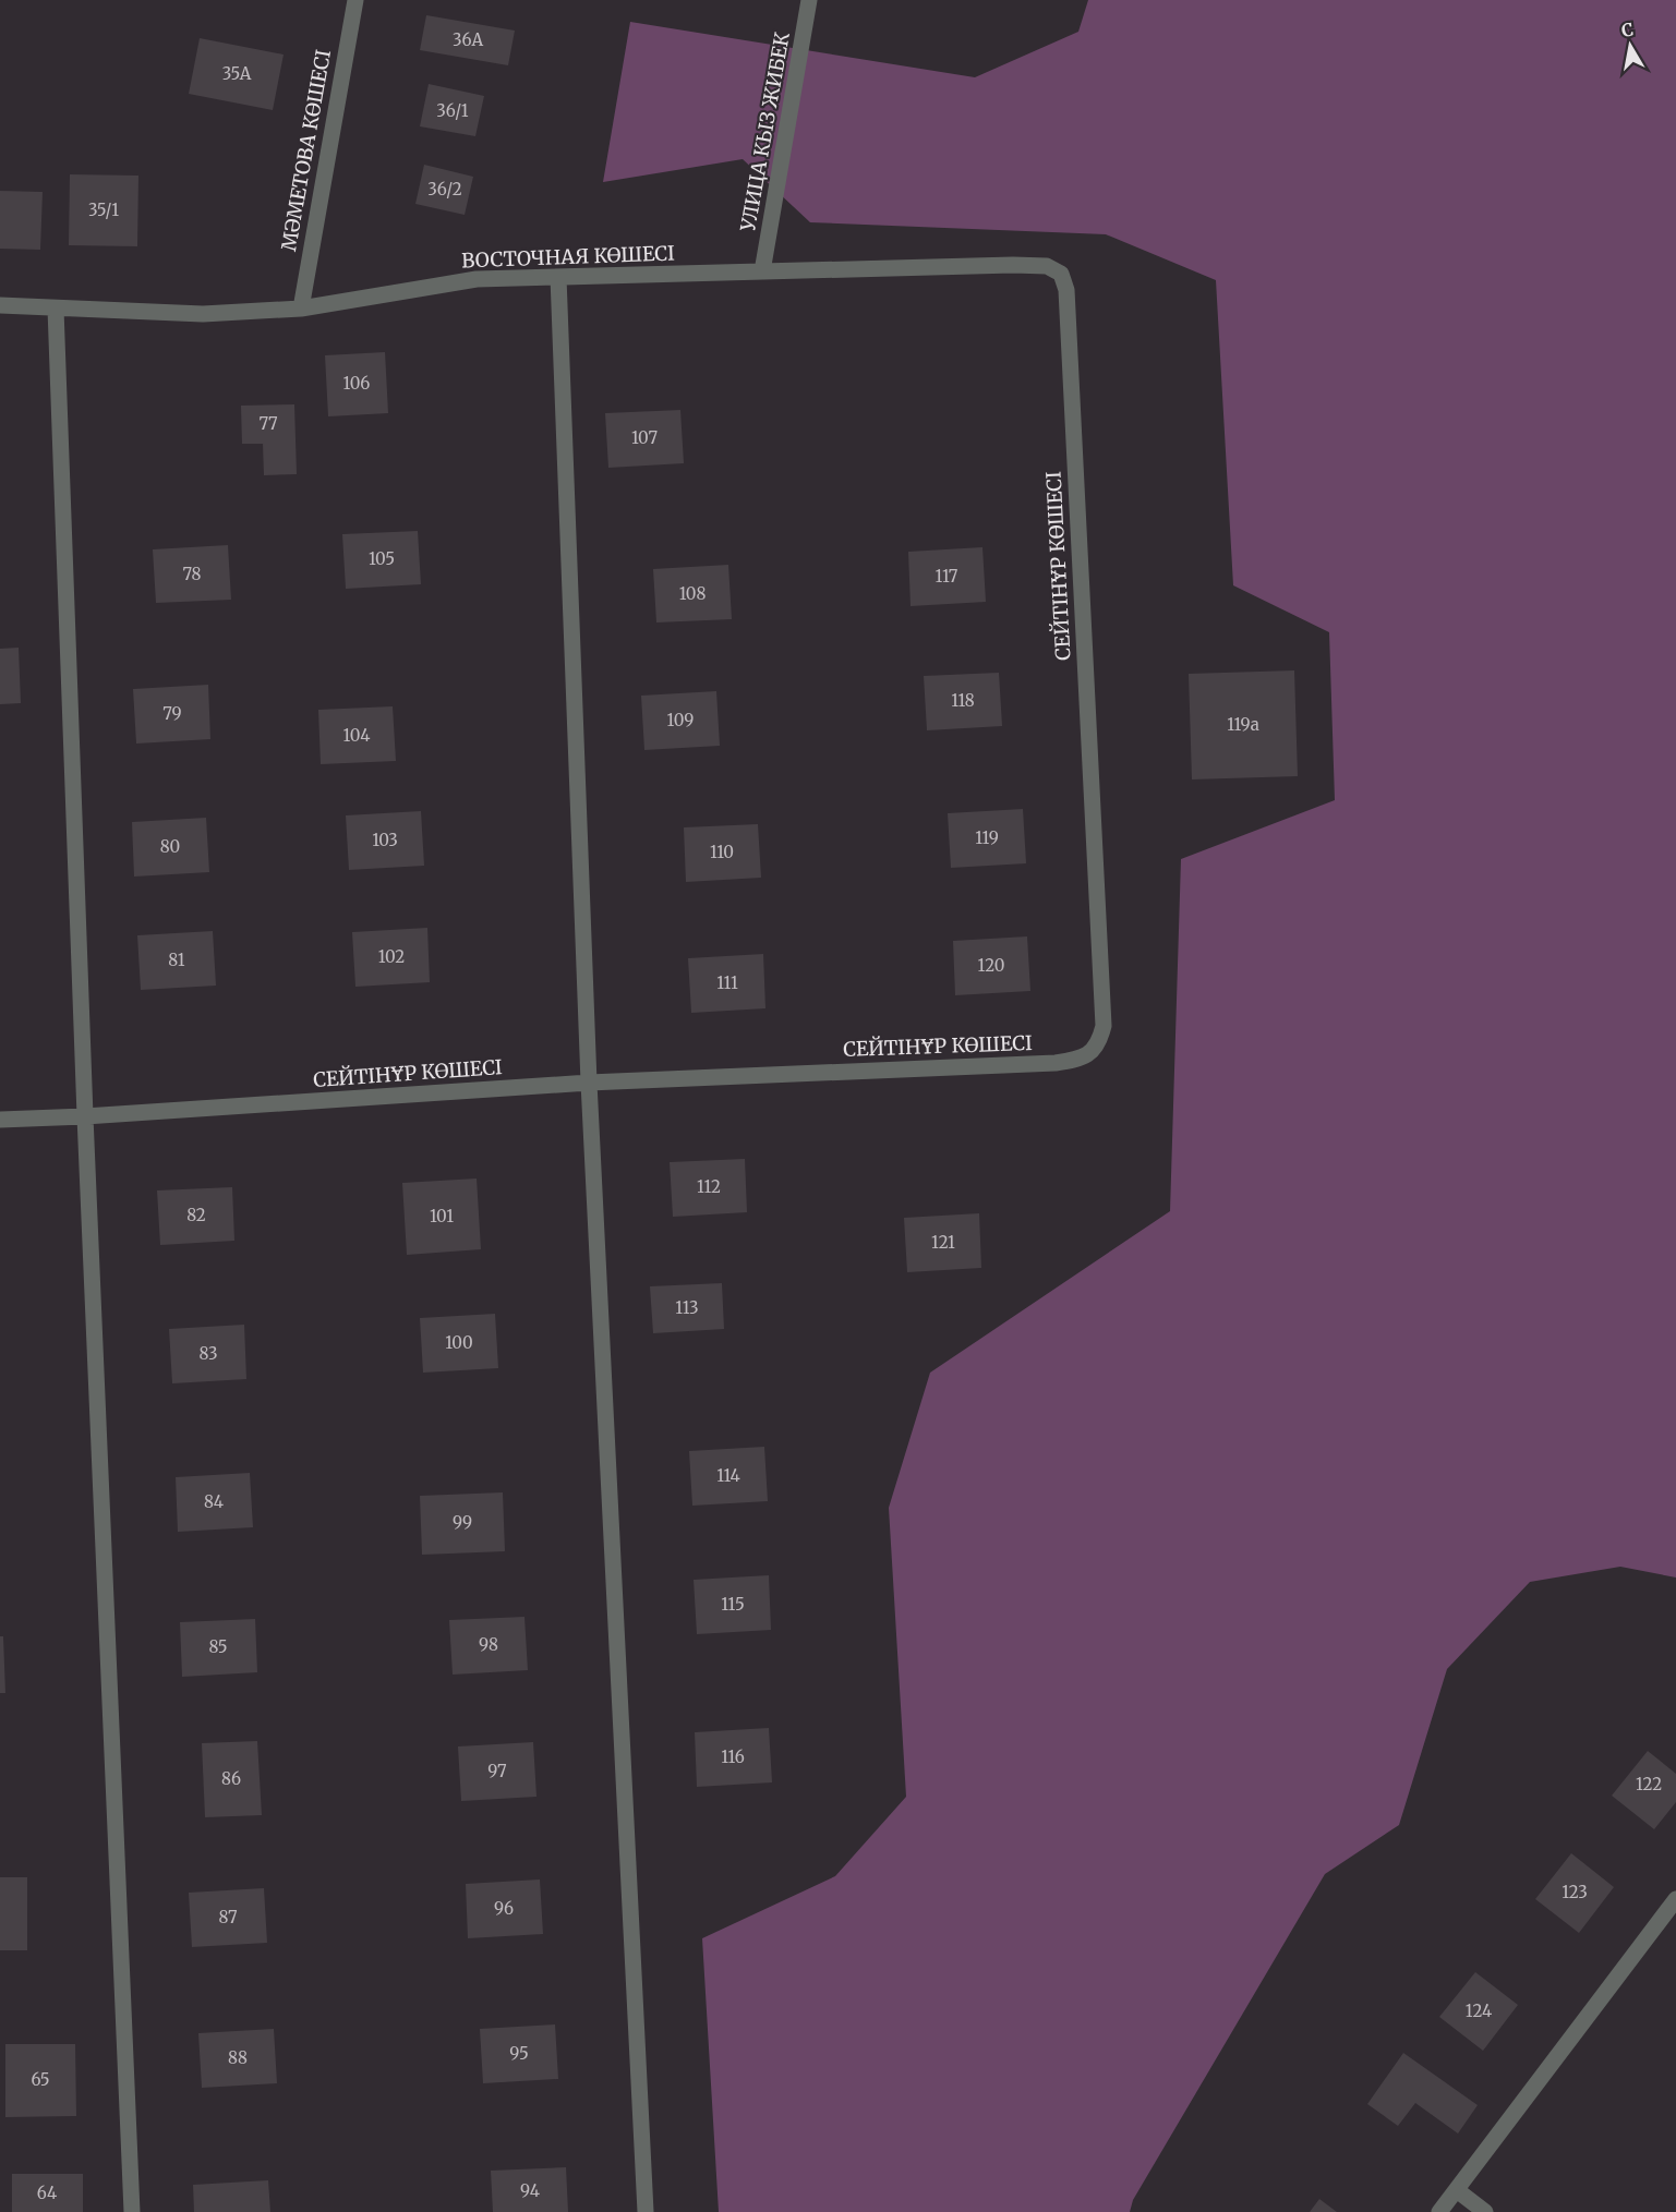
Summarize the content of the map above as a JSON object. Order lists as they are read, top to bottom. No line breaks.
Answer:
{"streets":{"street":["УЛИЦА КЫЗ ЖИБЕК","МӘМЕТОВА КӨШЕСІ","ВОСТОЧНАЯ КӨШЕСІ","СЕЙТІНҰР КӨШЕСІ"]},"crossings":[["УЛИЦА КЫЗ ЖИБЕК","ВОСТОЧНАЯ КӨШЕСІ"],["МӘМЕТОВА КӨШЕСІ","ВОСТОЧНАЯ КӨШЕСІ"],["ВОСТОЧНАЯ КӨШЕСІ","СЕЙТІНҰР КӨШЕСІ"]],"house_numbers":["36А","35А","36/1","36/2","35/1","106","77","107","105","78","117","108","118","79","109","119а","104","119","103","80","110","102","81","120","111","112","82","101","121","113","100","83","114","84","99","115","98","85","116","97","86","122","123","96","87","124","95","88","65","94","64"],"north":"top"}
